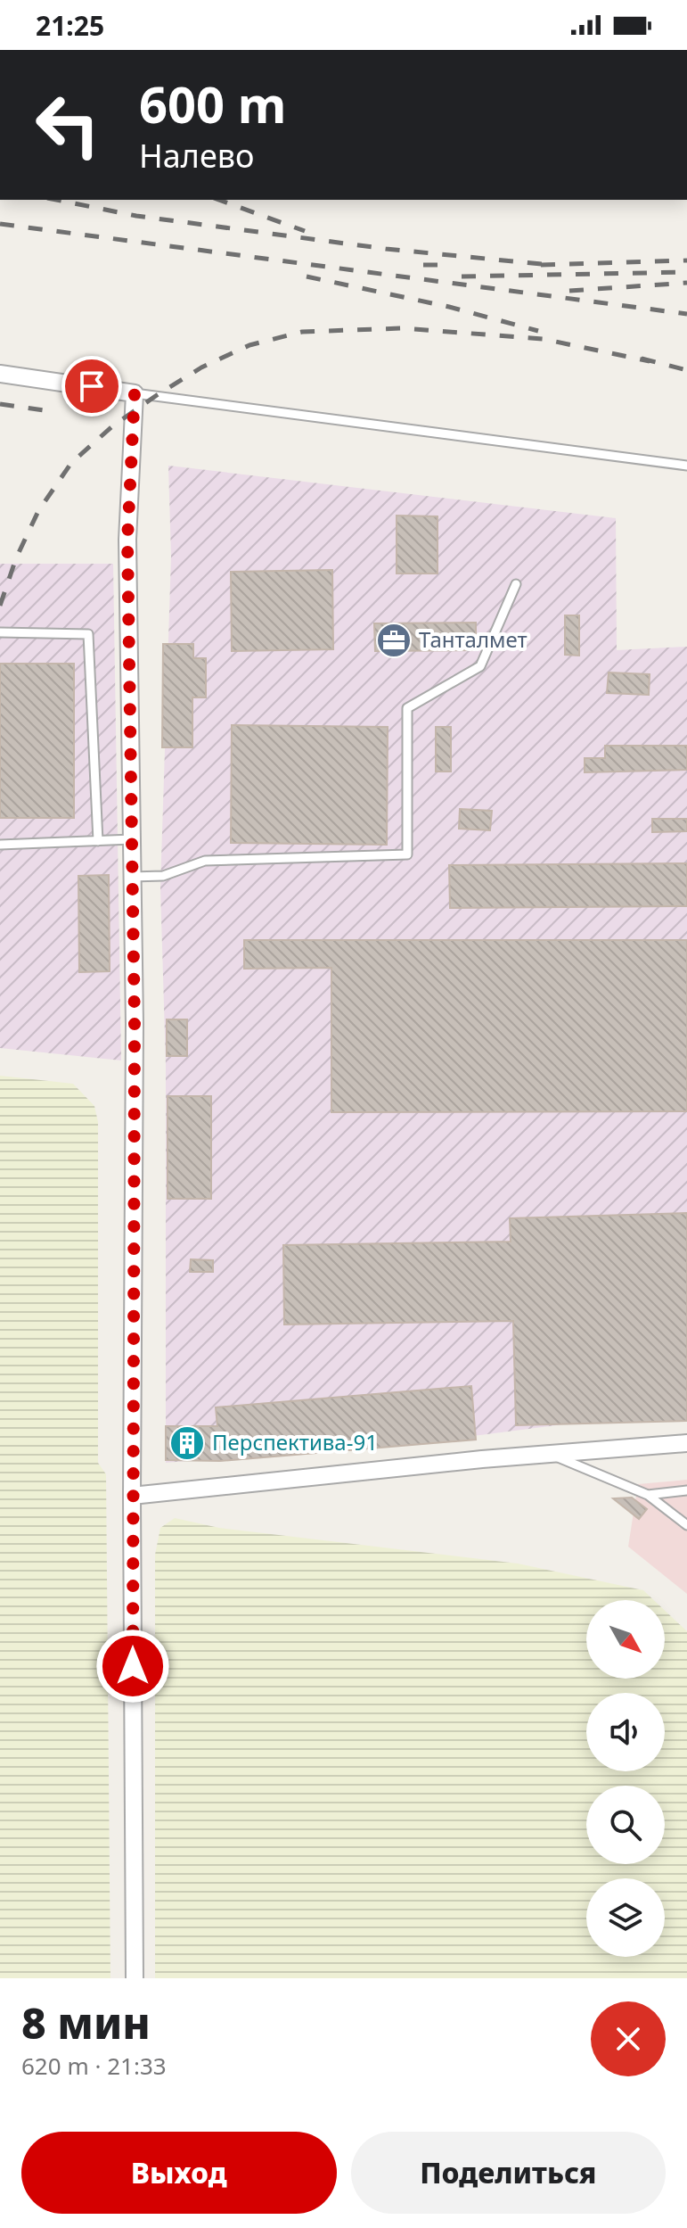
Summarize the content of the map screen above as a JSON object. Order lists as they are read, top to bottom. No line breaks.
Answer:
{"places":{"office":["Танталмет"],"building":["Перспектива-91"]},"north":"bottom right","page":{"status":"21:25","turn":["600 m","Налево"],"heading":["8 мин","620 m · 21:33"],"buttons":["Выход","Поделиться"]}}
